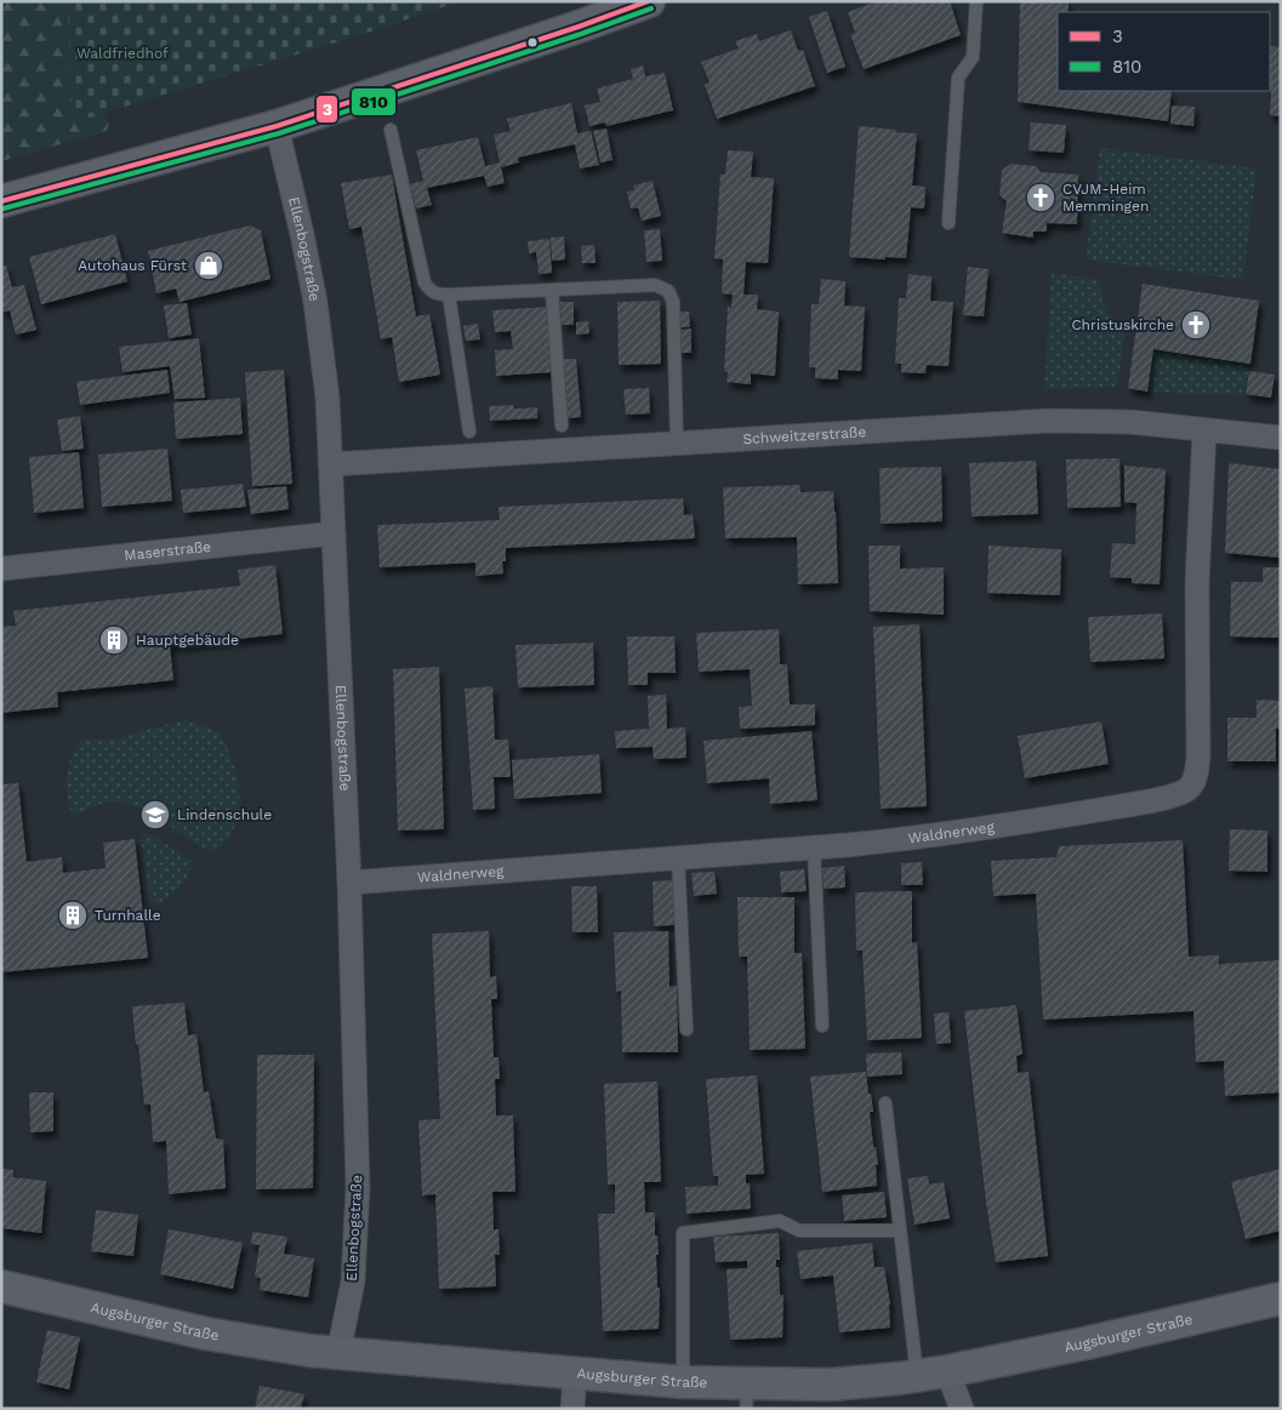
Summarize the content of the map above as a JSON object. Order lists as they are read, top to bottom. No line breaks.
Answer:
{"streets":{"street":["Ellenbogstraße","Schweitzerstraße","Maserstraße","Waldnerweg","Augsburger Straße"]},"crossings":[["Ellenbogstraße","Schweitzerstraße"],["Ellenbogstraße","Maserstraße"],["Ellenbogstraße","Waldnerweg"],["Ellenbogstraße","Augsburger Straße"],["Schweitzerstraße","Waldnerweg"]],"parks":["Waldfriedhof"],"places":{"church":["CVJM-Heim Memmingen","Christuskirche"],"shop":["Autohaus Fürst"],"building":["Hauptgebäude","Turnhalle"],"school or university":["Lindenschule"]},"lines":["transit line 3","transit line 810"],"legend":["3","810"]}
